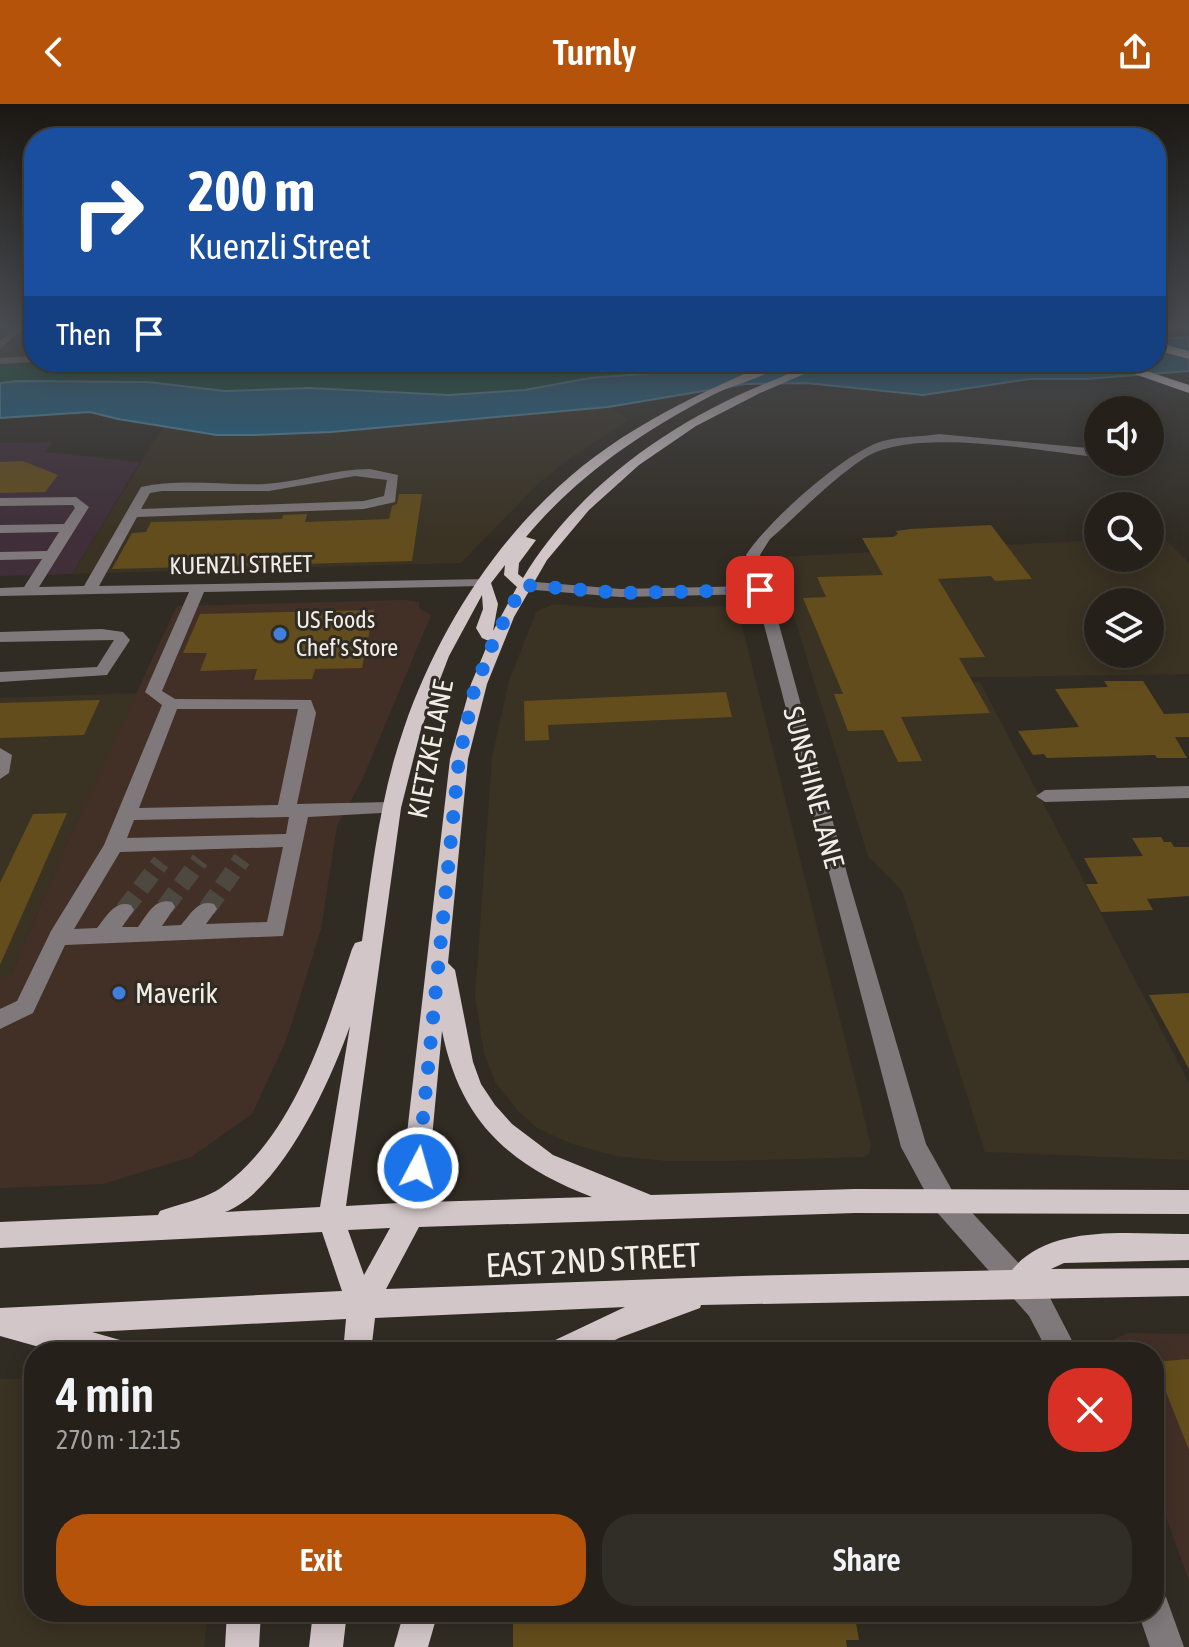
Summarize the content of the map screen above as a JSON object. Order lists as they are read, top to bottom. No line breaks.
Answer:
{"streets":{"main road":["KIETZKE LANE","EAST 2ND STREET"],"street":["KUENZLI STREET","SUNSHINE LANE"]},"crossings":[["KUENZLI STREET","KIETZKE LANE"],["KIETZKE LANE","EAST 2ND STREET"],["SUNSHINE LANE","EAST 2ND STREET"]],"places":["US Foods Chef's Store","Maverik"],"page":{"header":"Turnly","turn":["200 m","Kuenzli Street"],"then":"Then","heading":["4 min","270 m · 12:15"],"buttons":["Exit","Share"]}}
